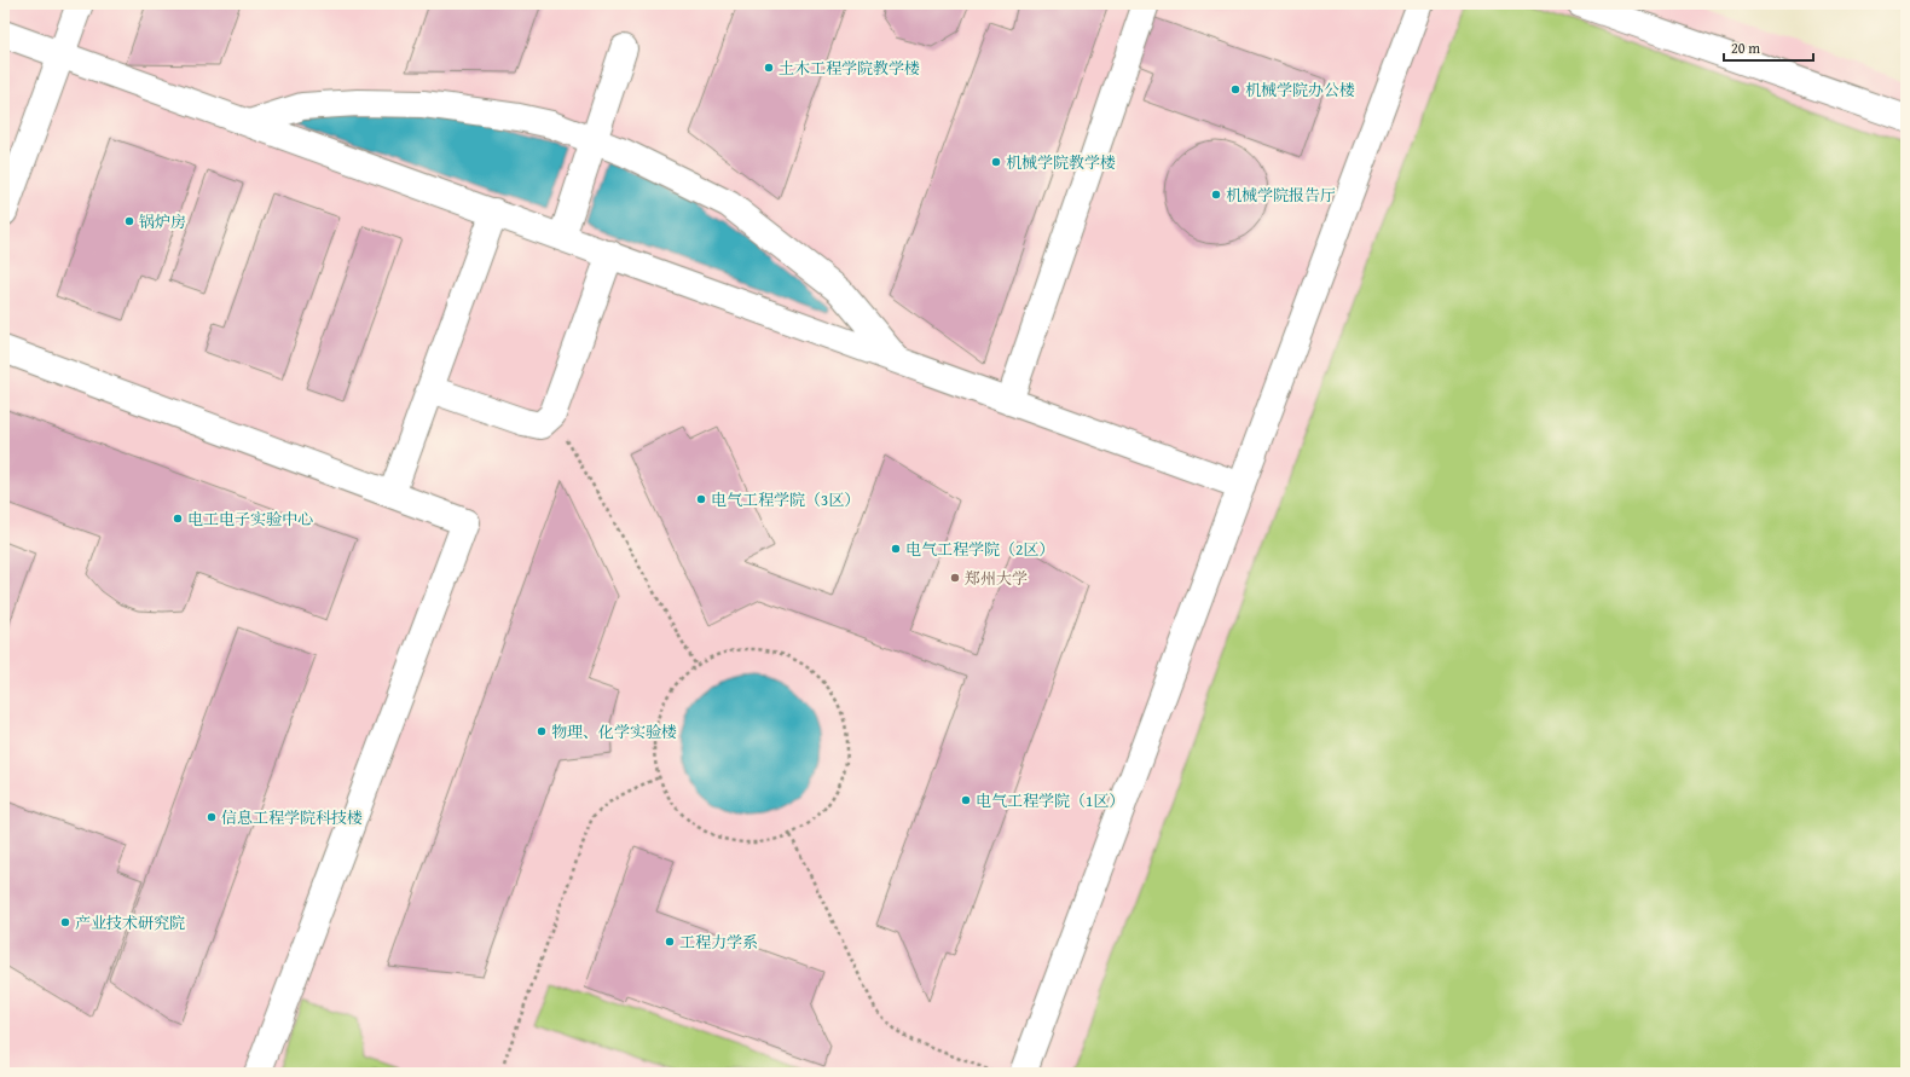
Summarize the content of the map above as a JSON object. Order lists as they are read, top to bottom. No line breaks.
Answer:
{"places":["土木工程学院教学楼","机械学院办公楼","机械学院教学楼","机械学院报告厅","锅炉房","电气工程学院（3区）","电工电子实验中心","电气工程学院（2区）","郑州大学","物理、化学实验楼","电气工程学院（1区）","信息工程学院科技楼","产业技术研究院","工程力学系"],"scale_bar":"20 m"}
